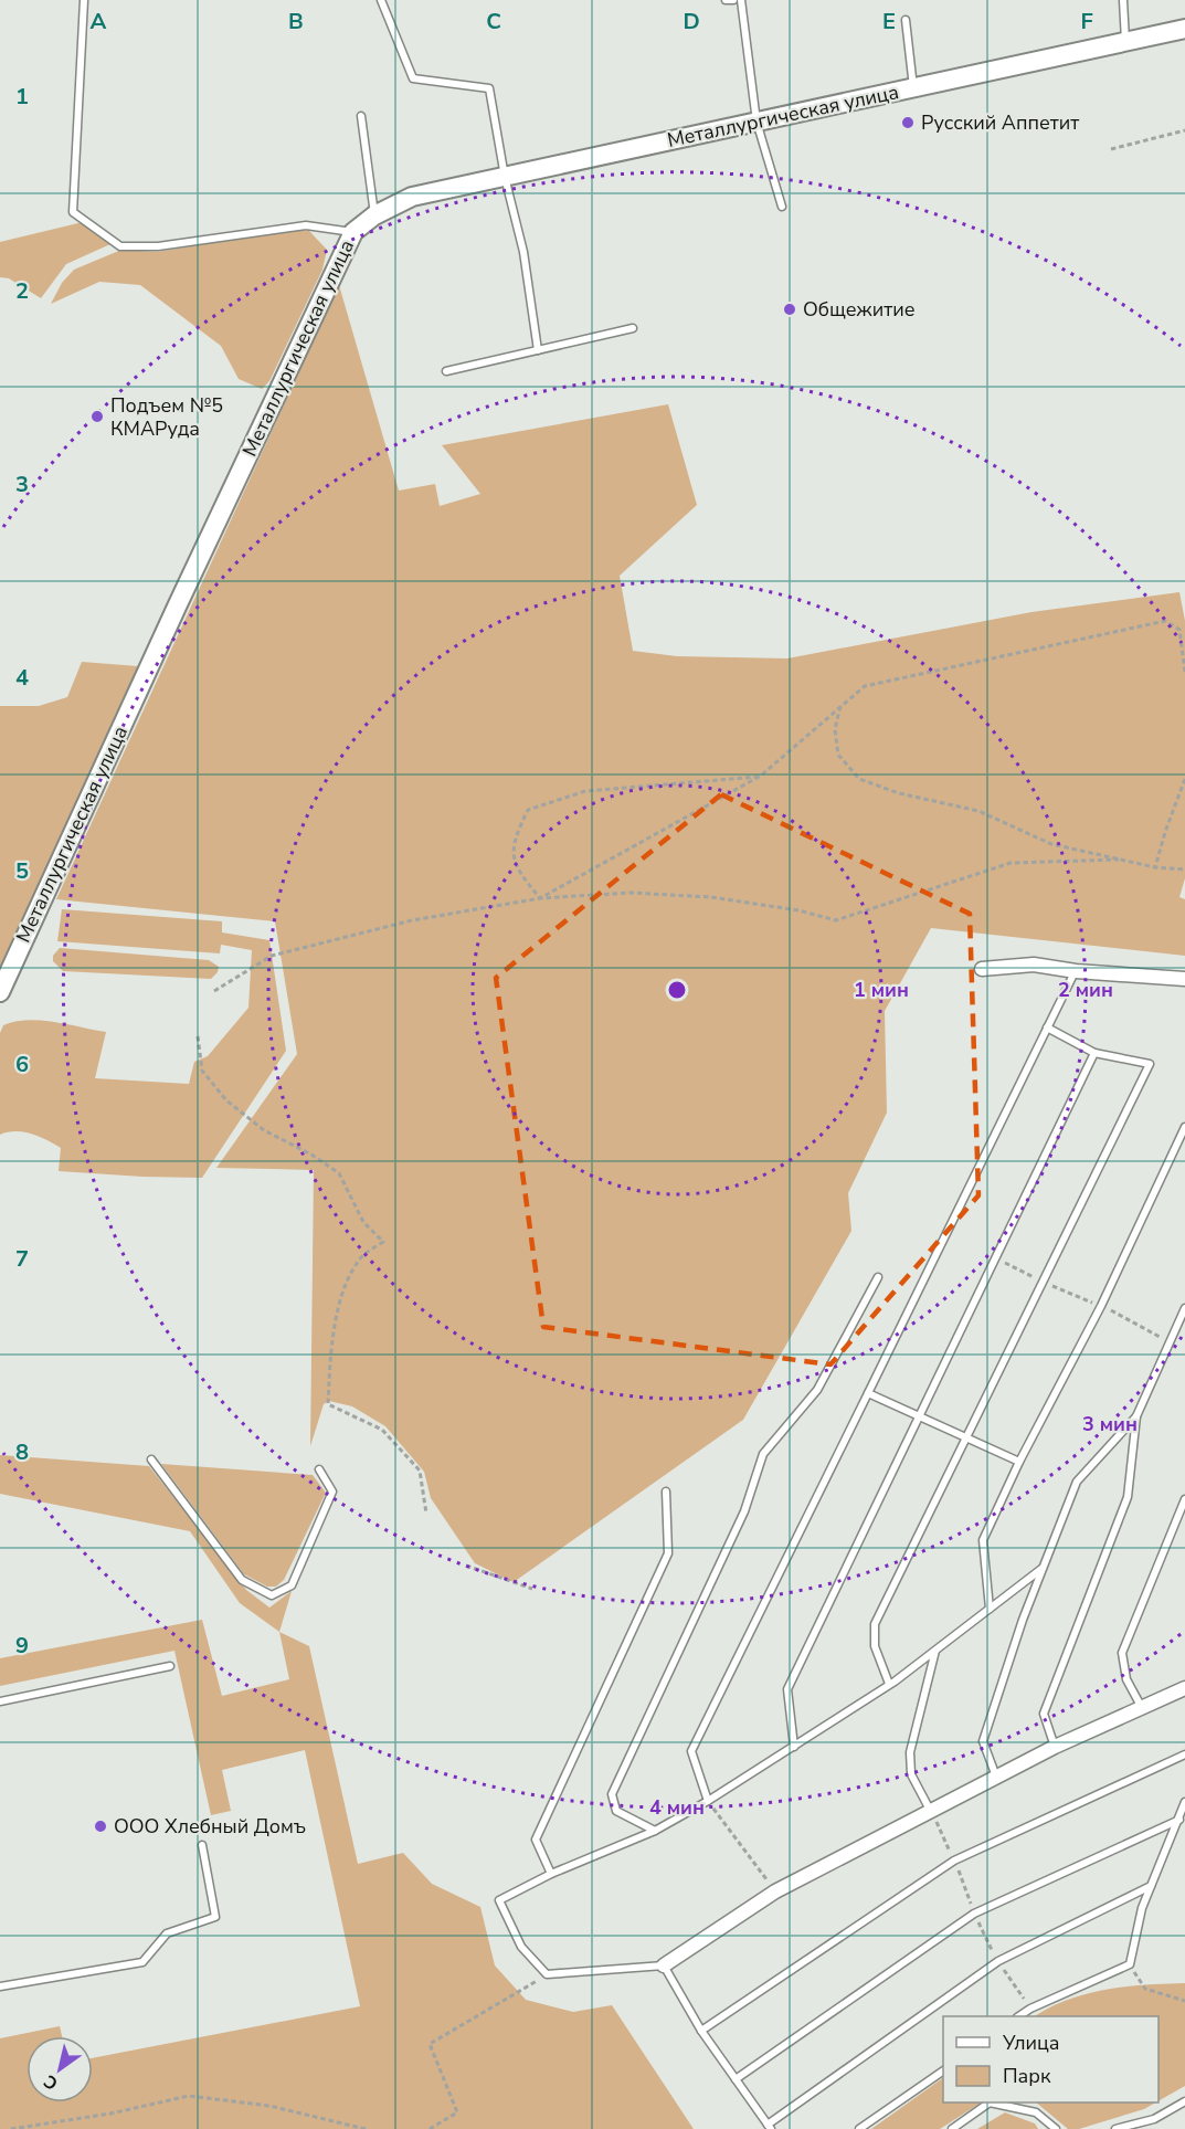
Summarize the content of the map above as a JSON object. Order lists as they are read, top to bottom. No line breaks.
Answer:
{"streets":{"street":["Металлургическая улица"]},"places":["Русский Аппетит","Общежитие","Подъем №5 КМАРуда","ООО Хлебный Домъ"],"legend":["Улица","Парк"],"north":"bottom left","grid":{"columns":["A","B","C","D","E","F"],"rows":["1","2","3","4","5","6","7","8","9"]},"rings":["1 мин","2 мин","3 мин","4 мин"]}
